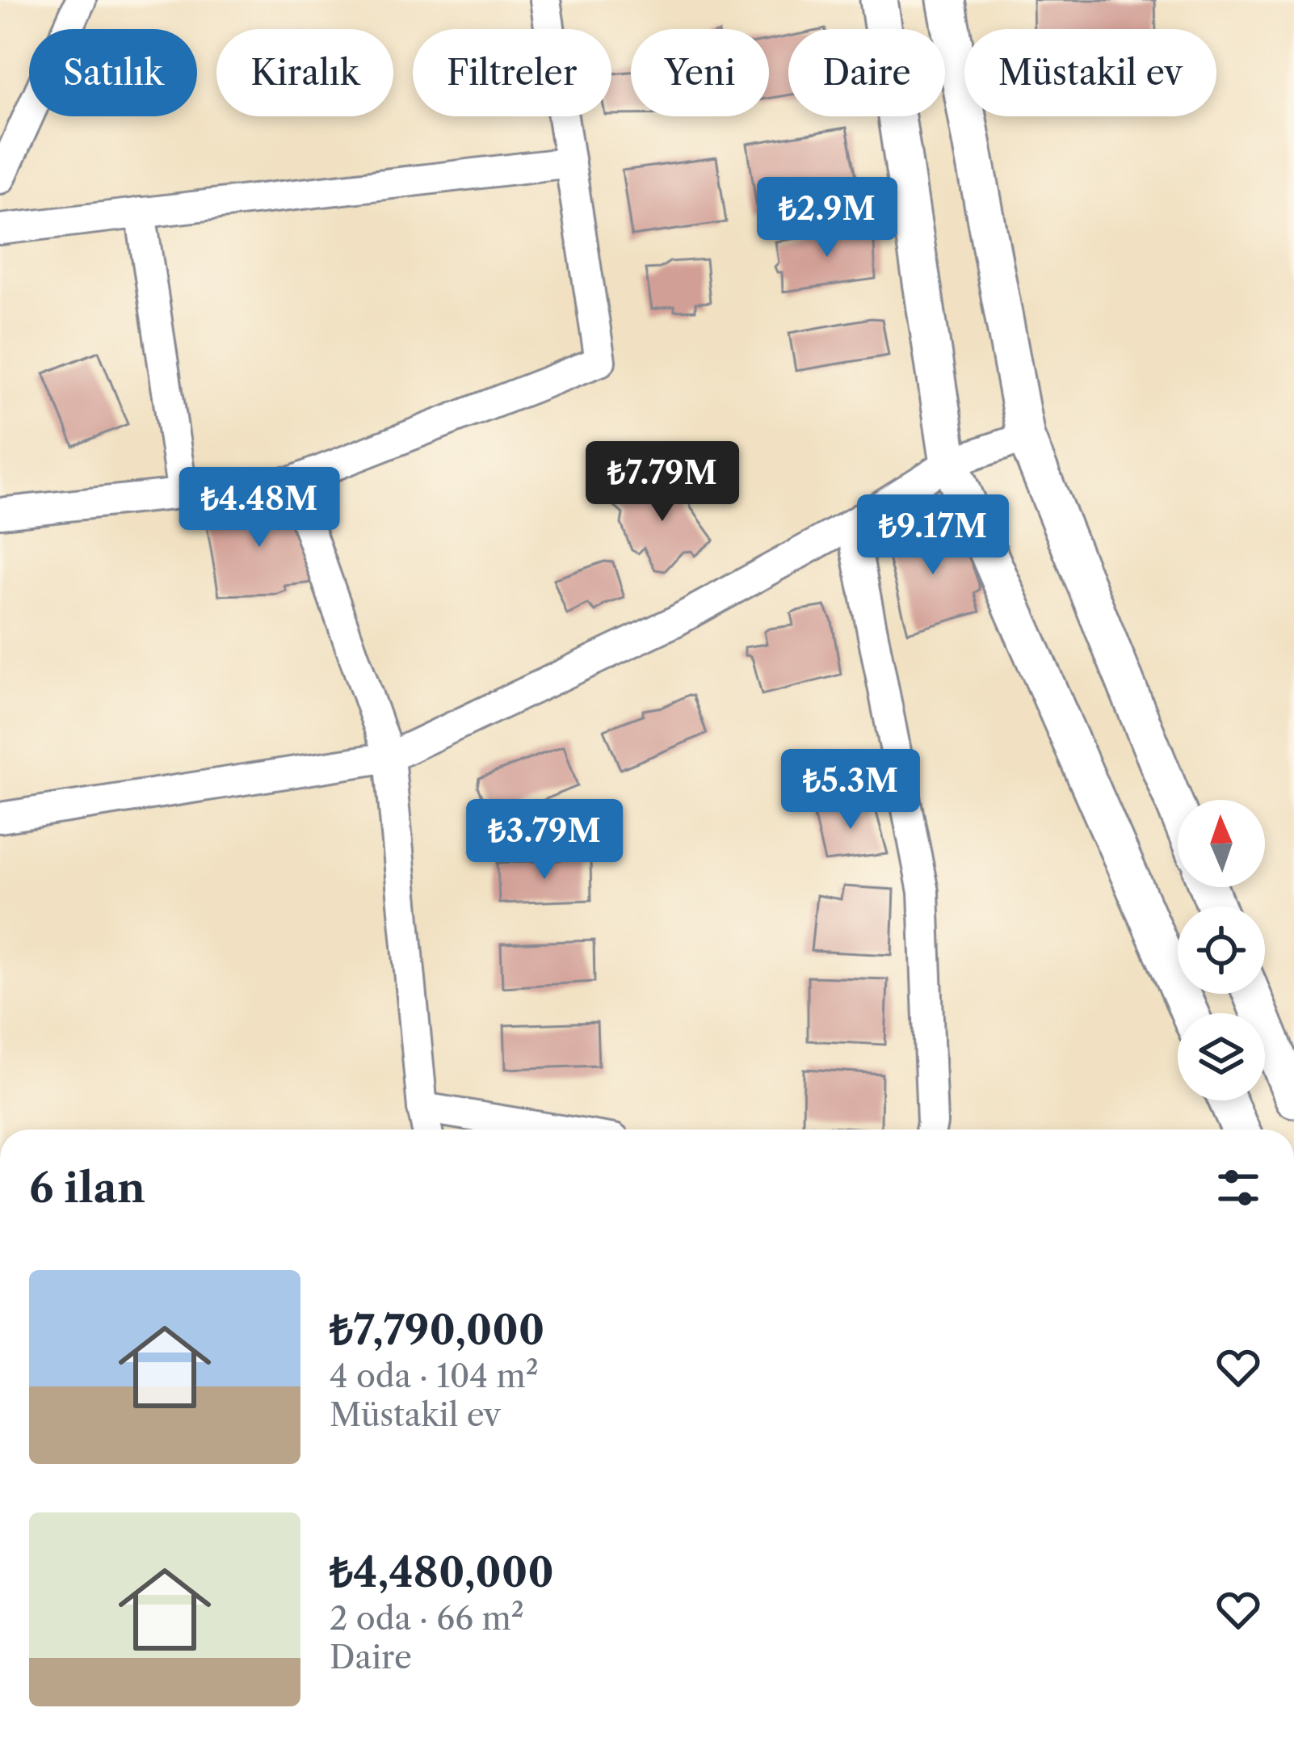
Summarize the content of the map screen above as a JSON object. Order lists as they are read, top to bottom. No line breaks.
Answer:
{"north":"top","page":{"chip":["Satılık","Kiralık","Filtreler","Yeni","Daire","Müstakil ev"],"price":["₺2.9M","₺7.79M","₺4.48M","₺9.17M","₺5.3M","₺3.79M"],"heading":"6 ilan","list":[{"name":"₺7,790,000","note":"4 oda · 104 m² · Müstakil ev"},{"name":"₺4,480,000","note":"2 oda · 66 m² · Daire"}]}}
